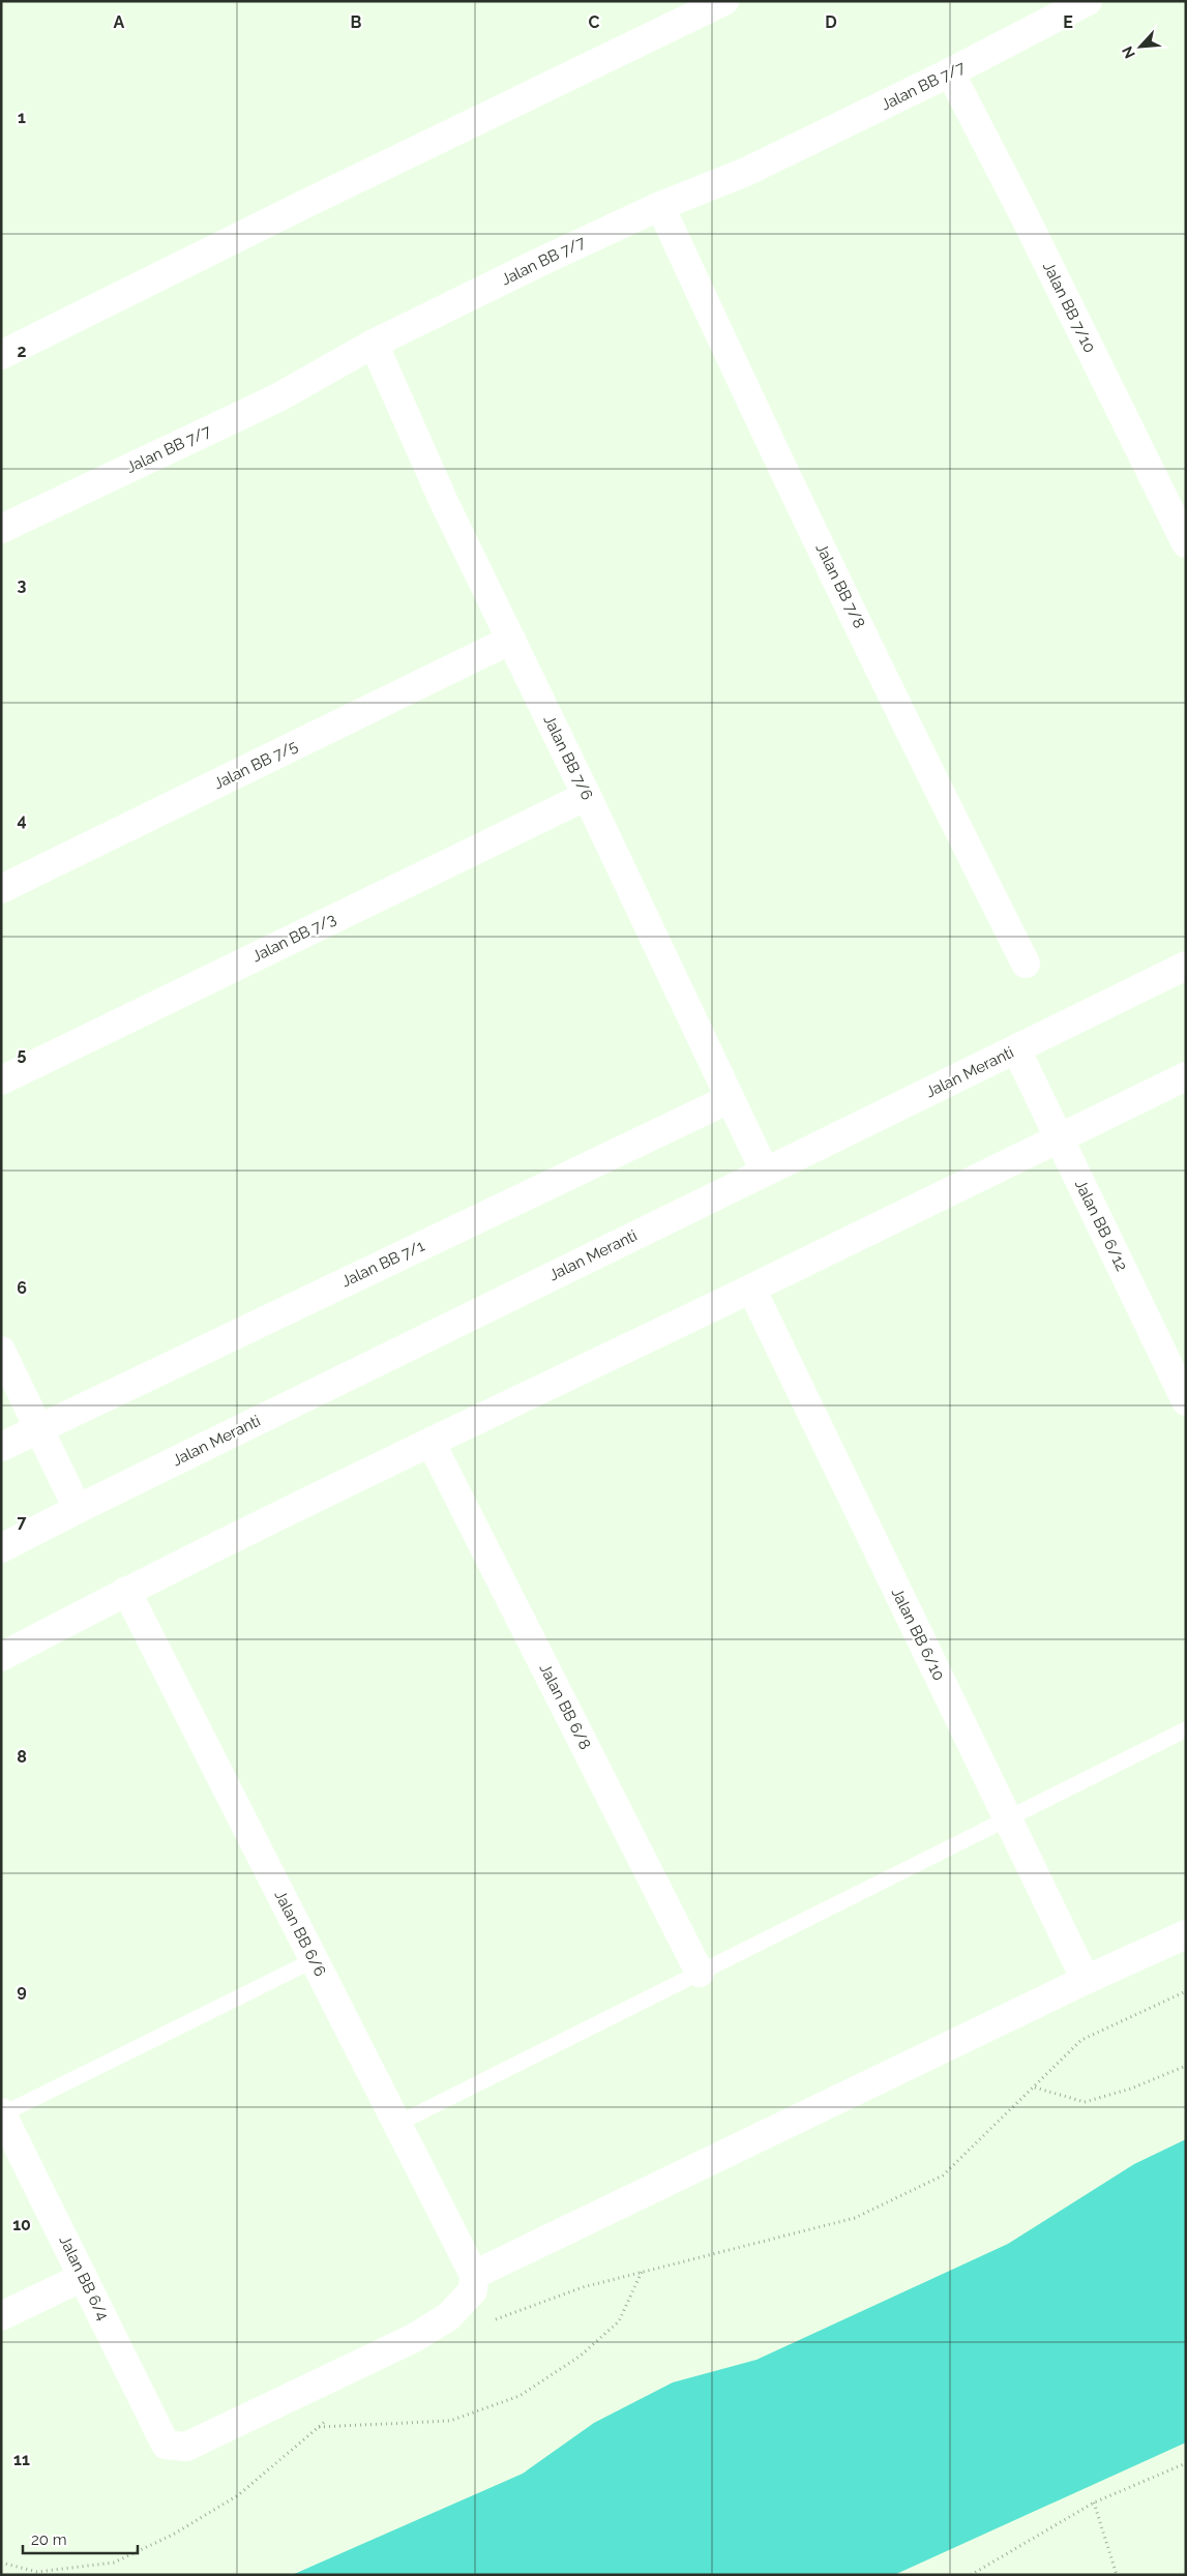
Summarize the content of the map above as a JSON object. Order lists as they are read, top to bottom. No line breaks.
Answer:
{"streets":{"street":["Jalan BB 7/7","Jalan BB 7/10","Jalan BB 7/8","Jalan BB 7/6","Jalan BB 7/5","Jalan BB 7/3","Jalan Meranti","Jalan BB 6/12","Jalan BB 7/1","Jalan BB 6/10","Jalan BB 6/8","Jalan BB 6/6","Jalan BB 6/4"]},"crossings":[["Jalan BB 7/7","Jalan BB 7/10"],["Jalan BB 7/7","Jalan BB 7/8"],["Jalan BB 7/7","Jalan BB 7/6"],["Jalan BB 7/6","Jalan BB 7/5"],["Jalan BB 7/6","Jalan BB 7/3"],["Jalan BB 7/6","Jalan Meranti"],["Jalan BB 7/6","Jalan BB 7/1"],["Jalan Meranti","Jalan BB 6/12"],["Jalan BB 6/6","Jalan BB 6/4"]],"scale_bar":"20 m","north":"bottom left","grid":{"columns":["A","B","C","D","E"],"rows":["1","2","3","4","5","6","7","8","9","10","11"]}}
